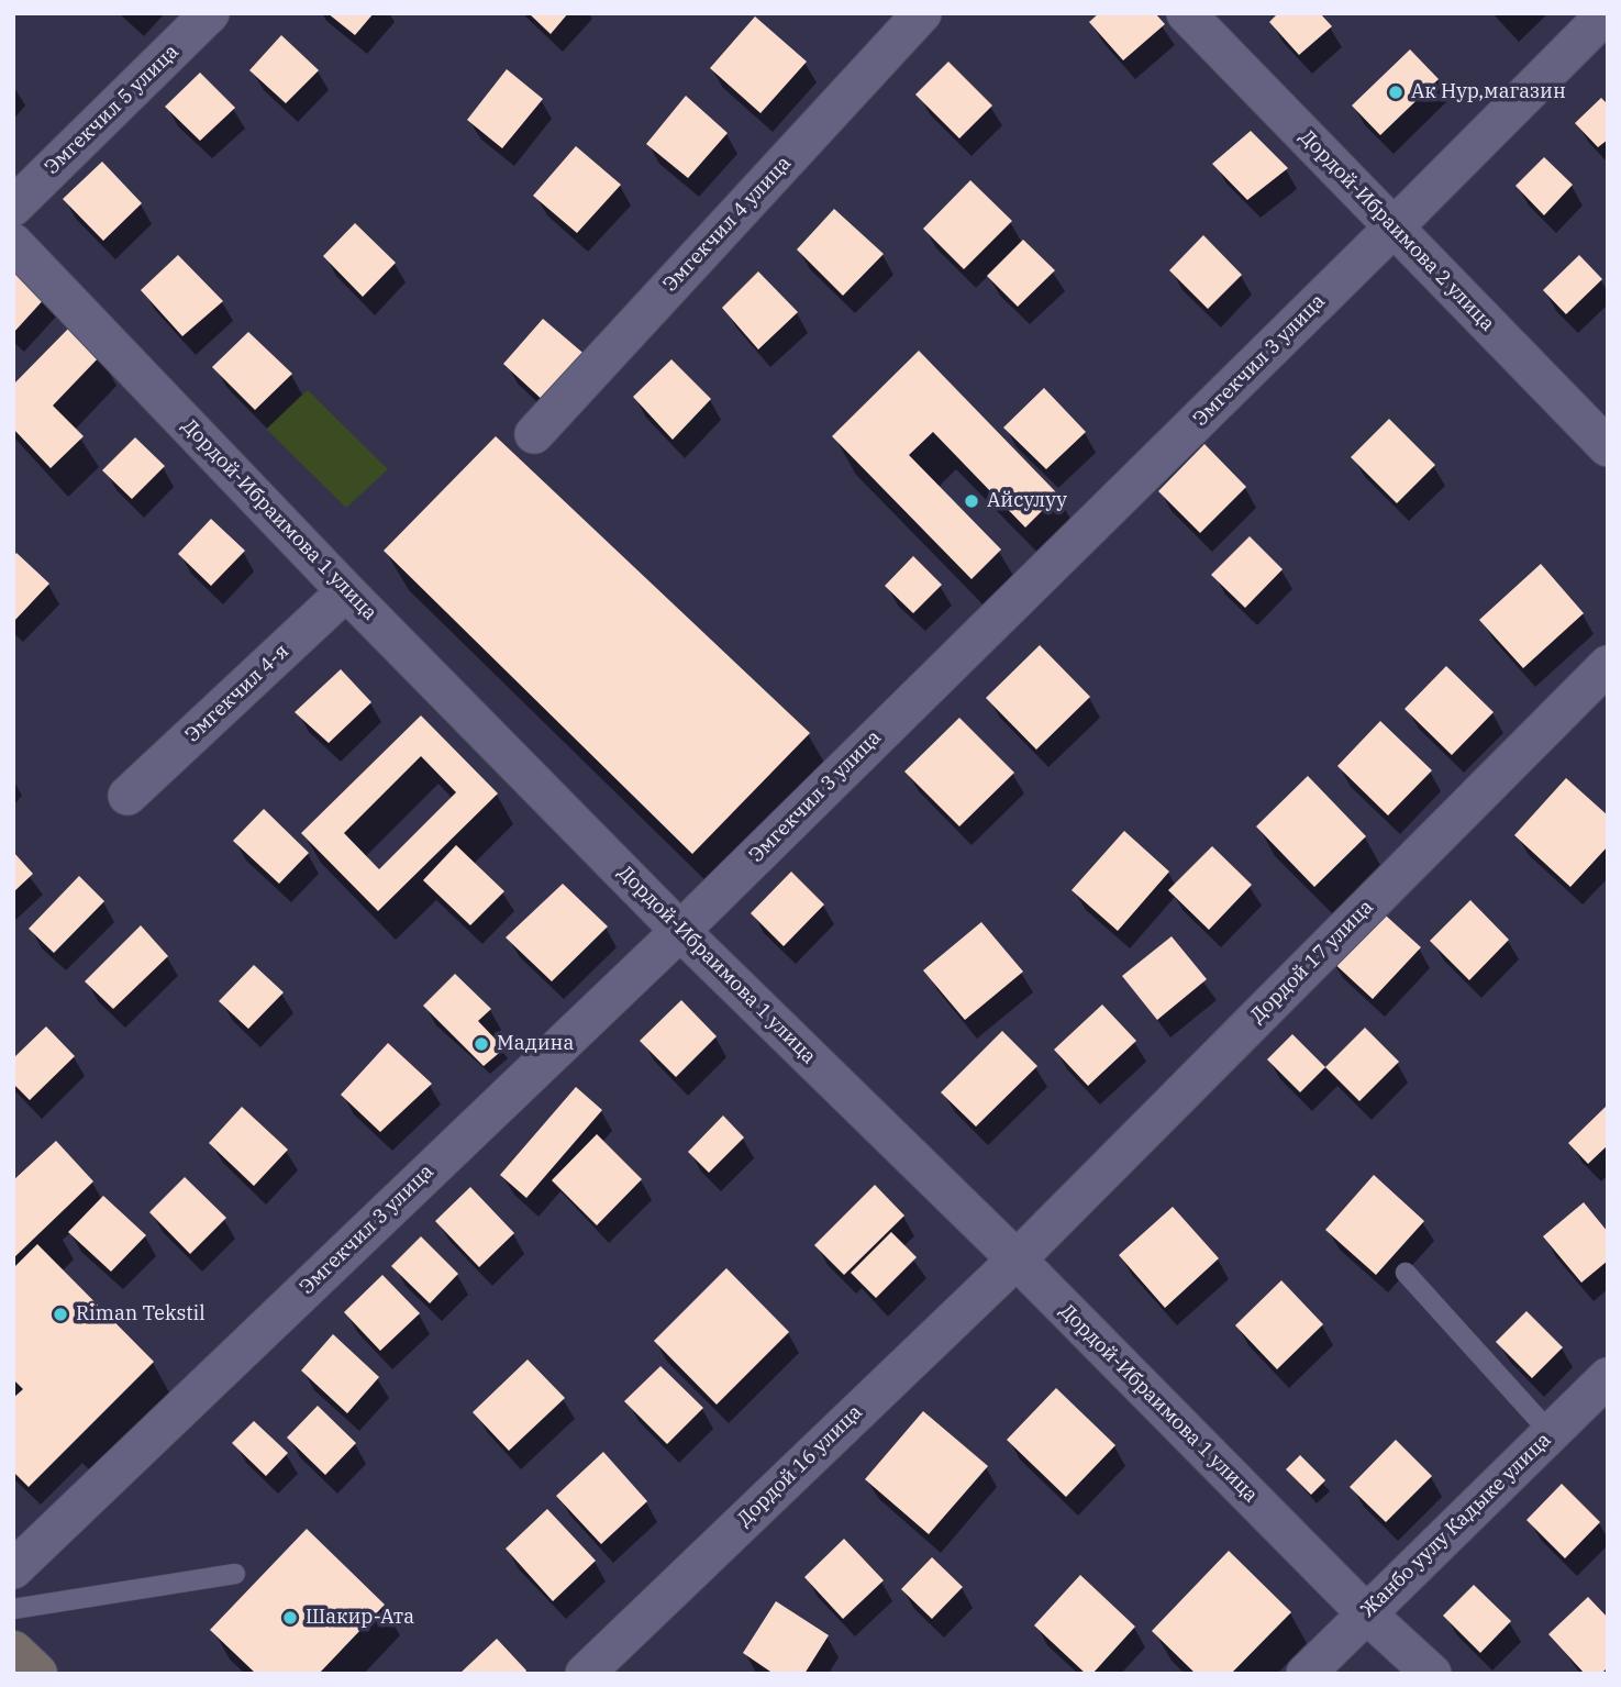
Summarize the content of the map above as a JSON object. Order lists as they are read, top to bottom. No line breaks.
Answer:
{"streets":{"street":["Эмгекчил 5 улица","Эмгекчил 4 улица","Дордой-Ибраимова 2 улица","Эмгекчил 3 улица","Дордой-Ибраимова 1 улица","Эмгекчил 4-я","Дордой 17 улица","Дордой 16 улица","Жанбо уулу Кадыке улица"]},"crossings":[["Дордой-Ибраимова 2 улица","Эмгекчил 3 улица"],["Эмгекчил 3 улица","Дордой-Ибраимова 1 улица"],["Дордой-Ибраимова 1 улица","Эмгекчил 4-я"],["Дордой-Ибраимова 1 улица","Дордой 17 улица"],["Дордой-Ибраимова 1 улица","Дордой 16 улица"],["Дордой-Ибраимова 1 улица","Жанбо уулу Кадыке улица"],["Дордой 17 улица","Дордой 16 улица"]],"places":["Ак Нур,магазин","Айсулуу","Мадина","Riman Tekstil","Шакир-Ата"]}
